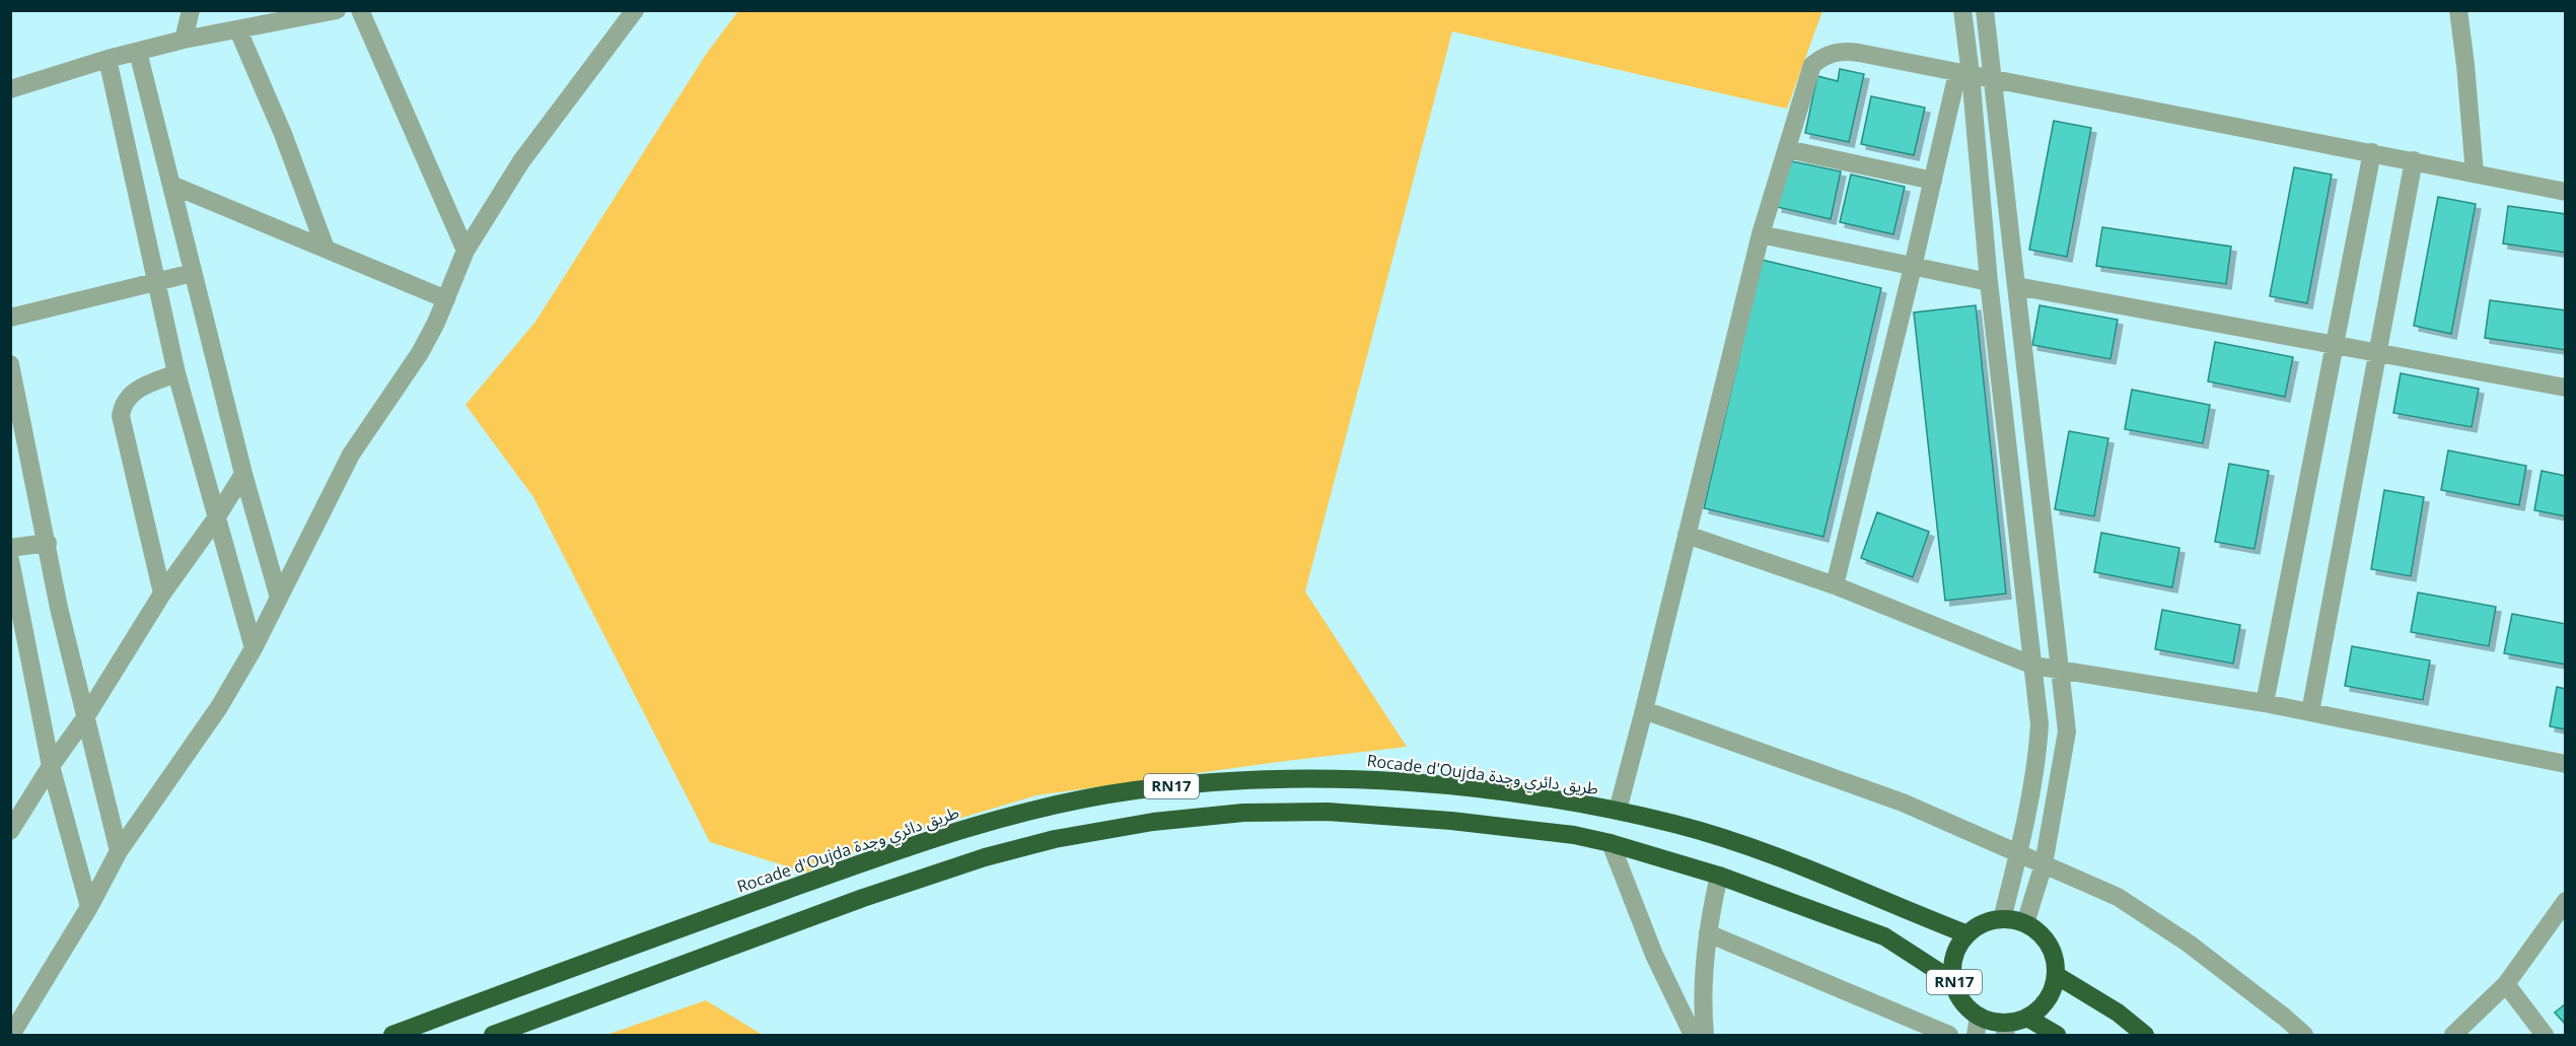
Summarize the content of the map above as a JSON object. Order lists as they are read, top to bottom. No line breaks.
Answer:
{"streets":{"highway":["Rocade d'Oujda طريق دائري وجدة","RN17"]},"crossings":[["Rocade d'Oujda طريق دائري وجدة","RN17"]]}
